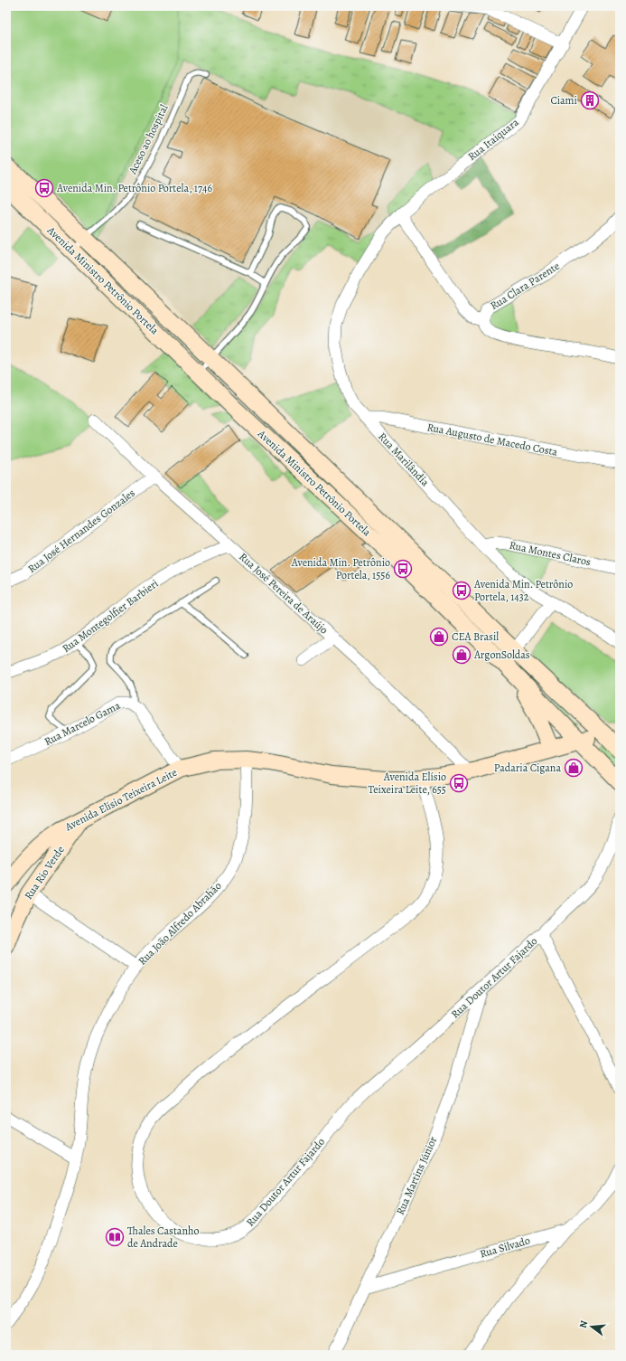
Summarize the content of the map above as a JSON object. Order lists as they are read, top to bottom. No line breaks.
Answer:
{"streets":{"street":["Rua Itaiquara","Avenida Ministro Petrônio Portela","Rua Clara Parente","Rua Augusto de Macedo Costa","Rua Marilândia","Rua José Hernandes Gonzales","Rua Montes Claros","Rua José Pereira de Araújo","Rua Montegolfier Barbieri","Rua Marcelo Gama","Avenida Elísio Teixeira Leite","Rua Rio Verde","Rua João Alfredo Abrahão","Rua Doutor Artur Fajardo","Rua Martins Júnior","Rua Silvado"],"lane":["Aceso ao hospital"]},"crossings":[["Aceso ao hospital","Avenida Ministro Petrônio Portela"],["Rua Itaiquara","Rua Marilândia"],["Avenida Ministro Petrônio Portela","Avenida Elísio Teixeira Leite"],["Rua Augusto de Macedo Costa","Rua Marilândia"],["Rua Marilândia","Rua Montes Claros"],["Rua José Hernandes Gonzales","Rua José Pereira de Araújo"],["Rua José Pereira de Araújo","Rua Montegolfier Barbieri"],["Rua José Pereira de Araújo","Avenida Elísio Teixeira Leite"],["Avenida Elísio Teixeira Leite","Rua Rio Verde"],["Avenida Elísio Teixeira Leite","Rua João Alfredo Abrahão"],["Avenida Elísio Teixeira Leite","Rua Doutor Artur Fajardo"],["Rua Doutor Artur Fajardo","Rua Martins Júnior"],["Rua Martins Júnior","Rua Silvado"]],"places":{"building":["Ciami"],"bus stop":["Avenida Min. Petrônio Portela, 1746","Avenida Min. Petrônio Portela, 1556","Avenida Min. Petrônio Portela, 1432","Avenida Elísio Teixeira Leite, 655"],"shop":["CEA Brasil","ArgonSoldas","Padaria Cigana"],"library":["Thales Castanho de Andrade"]},"north":"left"}
